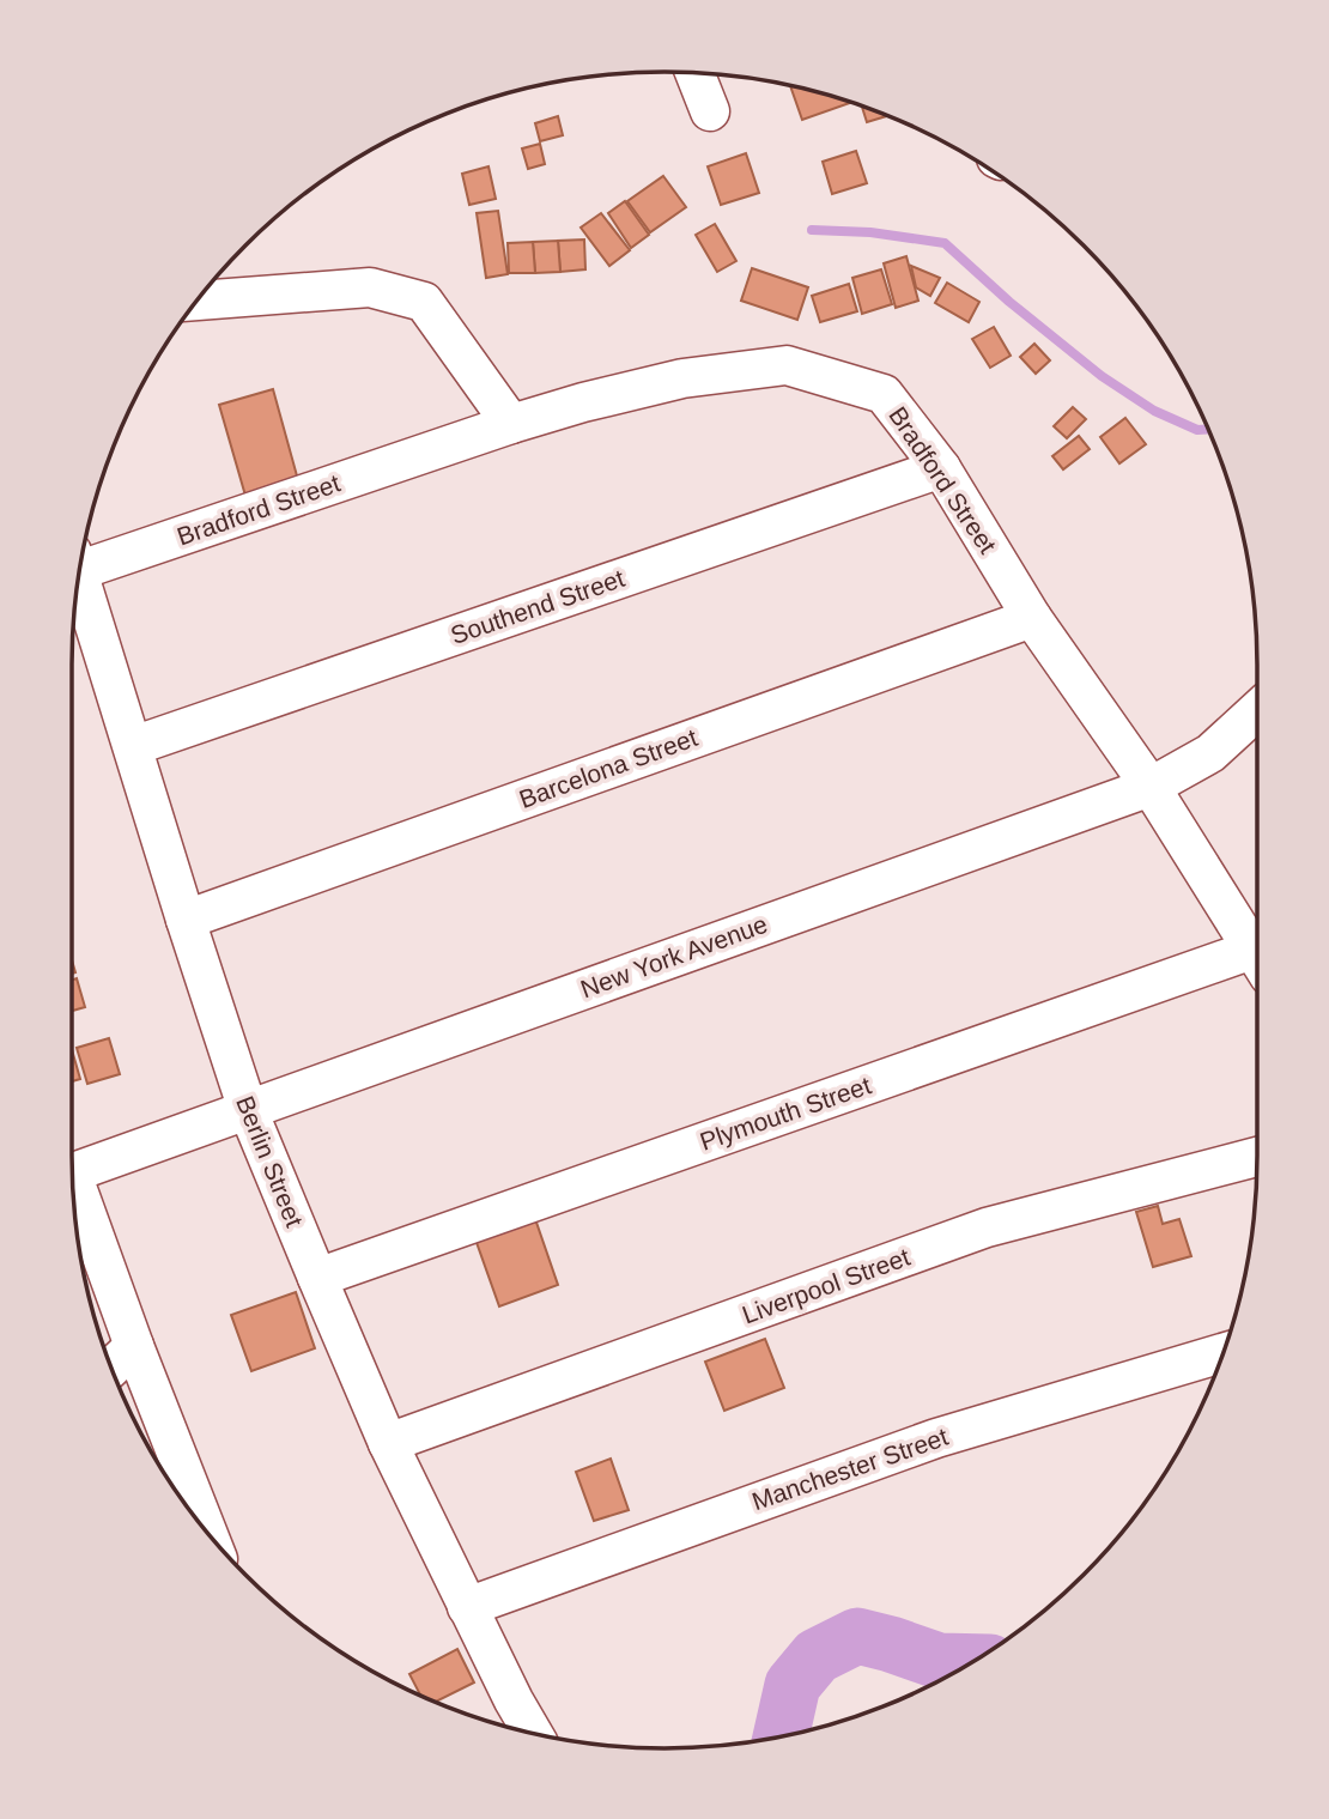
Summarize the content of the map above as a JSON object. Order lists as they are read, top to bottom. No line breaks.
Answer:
{"streets":{"street":["Bradford Street","Southend Street","Barcelona Street","New York Avenue","Plymouth Street","Berlin Street","Liverpool Street","Manchester Street"]},"crossings":[["Bradford Street","Southend Street"],["Bradford Street","Barcelona Street"],["Bradford Street","New York Avenue"],["Southend Street","Berlin Street"],["Barcelona Street","Berlin Street"],["New York Avenue","Berlin Street"],["Plymouth Street","Berlin Street"],["Berlin Street","Liverpool Street"],["Berlin Street","Manchester Street"]]}
